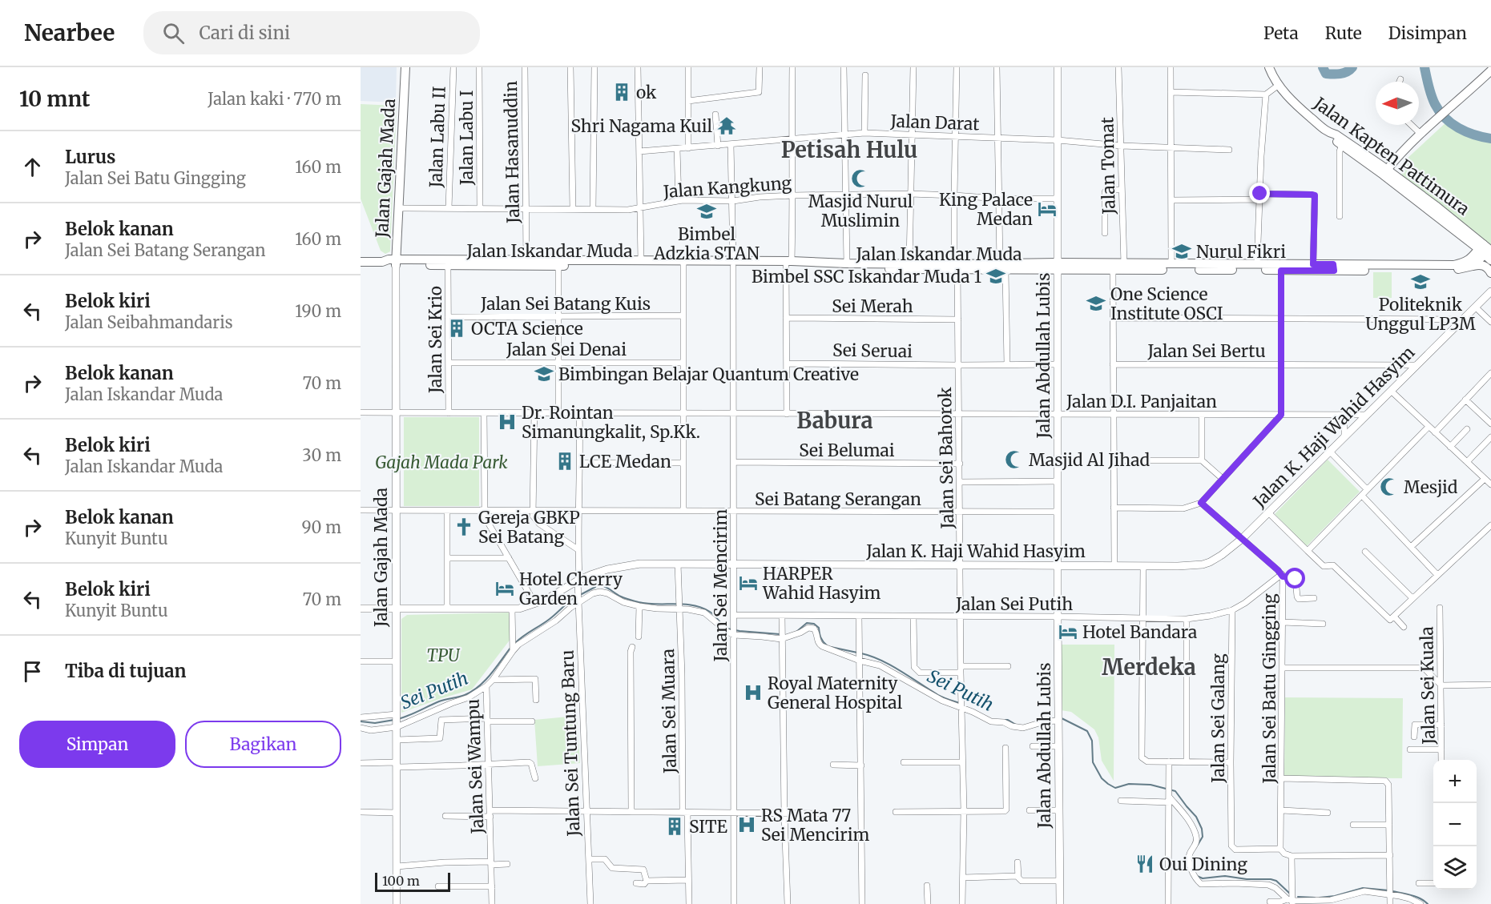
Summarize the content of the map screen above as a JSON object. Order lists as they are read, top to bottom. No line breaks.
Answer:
{"streets":{"main road":["Jalan Kapten Pattimura","Jalan Gajah Mada","Jalan Iskandar Muda"],"street":["Jalan Darat","Jalan Labu II","Jalan Labu I","Jalan Hasanuddin","Jalan Tomat","Jalan Kangkung","Jalan Sei Batang Kuis","Sei Merah","Jalan Sei Krio","Jalan Sei Denai","Sei Seruai","Jalan Sei Bertu","Jalan Abdullah Lubis","Jalan D.I. Panjaitan","Jalan K. Haji Wahid Hasyim","Sei Belumai","Jalan Sei Bahorok","Sei Batang Serangan","Jalan Sei Mencirim","Jalan Sei Putih","Jalan Sei Kuala","Jalan Sei Batu Gingging","Jalan Sei Muara","Jalan Sei Galang","Jalan Sei Tuntung Baru","Jalan Sei Wampu"]},"crossings":[["Jalan Darat","Jalan Tomat"],["Jalan Darat","Jalan Abdullah Lubis"],["Jalan Darat","Jalan Sei Bahorok"],["Jalan Darat","Jalan Sei Mencirim"],["Jalan Labu II","Jalan Kangkung"],["Jalan Labu I","Jalan Kangkung"],["Jalan Hasanuddin","Jalan Kangkung"],["Jalan Hasanuddin","Jalan Iskandar Muda"],["Jalan Kapten Pattimura","Jalan Iskandar Muda"],["Jalan Tomat","Jalan Iskandar Muda"],["Jalan Gajah Mada","Jalan Kangkung"],["Jalan Gajah Mada","Jalan Iskandar Muda"],["Jalan Gajah Mada","Jalan D.I. Panjaitan"],["Jalan Gajah Mada","Jalan K. Haji Wahid Hasyim"],["Jalan Gajah Mada","Sei Batang Serangan"],["Jalan Kangkung","Jalan Abdullah Lubis"],["Jalan Kangkung","Jalan Sei Bahorok"],["Jalan Kangkung","Jalan Sei Mencirim"],["Jalan Iskandar Muda","Jalan Sei Krio"],["Jalan Iskandar Muda","Jalan Abdullah Lubis"],["Jalan Iskandar Muda","Jalan Sei Bahorok"],["Jalan Iskandar Muda","Jalan Sei Mencirim"],["Jalan Sei Batang Kuis","Jalan Sei Krio"],["Sei Merah","Jalan Sei Bahorok"],["Jalan Sei Krio","Jalan Sei Denai"],["Jalan Sei Krio","Jalan D.I. Panjaitan"],["Sei Seruai","Jalan Abdullah Lubis"],["Sei Seruai","Jalan Sei Bahorok"],["Jalan Sei Bertu","Jalan K. Haji Wahid Hasyim"],["Jalan Abdullah Lubis","Jalan D.I. Panjaitan"],["Jalan Abdullah Lubis","Jalan K. Haji Wahid Hasyim"],["Jalan Abdullah Lubis","Sei Batang Serangan"],["Jalan Abdullah Lubis","Jalan Sei Putih"],["Jalan D.I. Panjaitan","Jalan K. Haji Wahid Hasyim"],["Jalan D.I. Panjaitan","Jalan Sei Bahorok"],["Jalan D.I. Panjaitan","Jalan Sei Mencirim"],["Jalan D.I. Panjaitan","Jalan Sei Tuntung Baru"],["Jalan K. Haji Wahid Hasyim","Jalan Sei Bahorok"],["Jalan K. Haji Wahid Hasyim","Jalan Sei Mencirim"],["Jalan K. Haji Wahid Hasyim","Jalan Sei Batu Gingging"],["Jalan K. Haji Wahid Hasyim","Jalan Sei Muara"],["Jalan K. Haji Wahid Hasyim","Jalan Sei Tuntung Baru"],["Sei Belumai","Jalan Sei Bahorok"],["Sei Belumai","Jalan Sei Mencirim"],["Jalan Sei Bahorok","Sei Batang Serangan"],["Jalan Sei Bahorok","Jalan Sei Putih"],["Sei Batang Serangan","Jalan Sei Mencirim"],["Sei Batang Serangan","Jalan Sei Tuntung Baru"],["Jalan Sei Mencirim","Jalan Sei Putih"],["Jalan Sei Mencirim","Jalan Sei Wampu"],["Jalan Sei Putih","Jalan Sei Batu Gingging"],["Jalan Sei Putih","Jalan Sei Galang"],["Jalan Sei Batu Gingging","Jalan Sei Galang"],["Jalan Sei Muara","Jalan Sei Wampu"],["Jalan Sei Tuntung Baru","Jalan Sei Wampu"]],"districts":["Petisah Hulu","Babura","Merdeka"],"water":["Sei Putih"],"parks":["Gajah Mada Park","TPU"],"places":{"building":["ok","OCTA Science","LCE Medan","SITE"],"temple":["Shri Nagama Kuil"],"mosque":["Masjid Nurul Muslimin","Masjid Al Jihad","Mesjid"],"hotel":["King Palace Medan","HARPER Wahid Hasyim","Hotel Cherry Garden","Hotel Bandara"],"school or university":["Bimbel Adzkia STAN","Nurul Fikri","Bimbel SSC Iskandar Muda 1","Politeknik Unggul LP3M","One Science Institute OSCI","Bimbingan Belajar Quantum Creative"],"hospital":["Dr. Rointan Simanungkalit, Sp.Kk.","Royal Maternity General Hospital","RS Mata 77 Sei Mencirim"],"church":["Gereja GBKP Sei Batang"],"restaurant":["Oui Dining"]},"scale_bar":"100 m","north":"left","page":{"header":"Nearbee","search":"Cari di sini","nav":["Peta","Rute","Disimpan"],"heading":["10 mnt","Jalan kaki · 770 m"],"list":[["Lurus","Jalan Sei Batu Gingging","160 m"],["Belok kanan","Jalan Sei Batang Serangan","160 m"],["Belok kiri","Jalan Seibahmandaris","190 m"],["Belok kanan","Jalan Iskandar Muda","70 m"],["Belok kiri","Jalan Iskandar Muda","30 m"],["Belok kanan","Kunyit Buntu","90 m"],["Belok kiri","Kunyit Buntu","70 m"],"Tiba di tujuan"],"buttons":["Simpan","Bagikan"],"map_buttons":["+","−"],"scale":"100 m"}}
